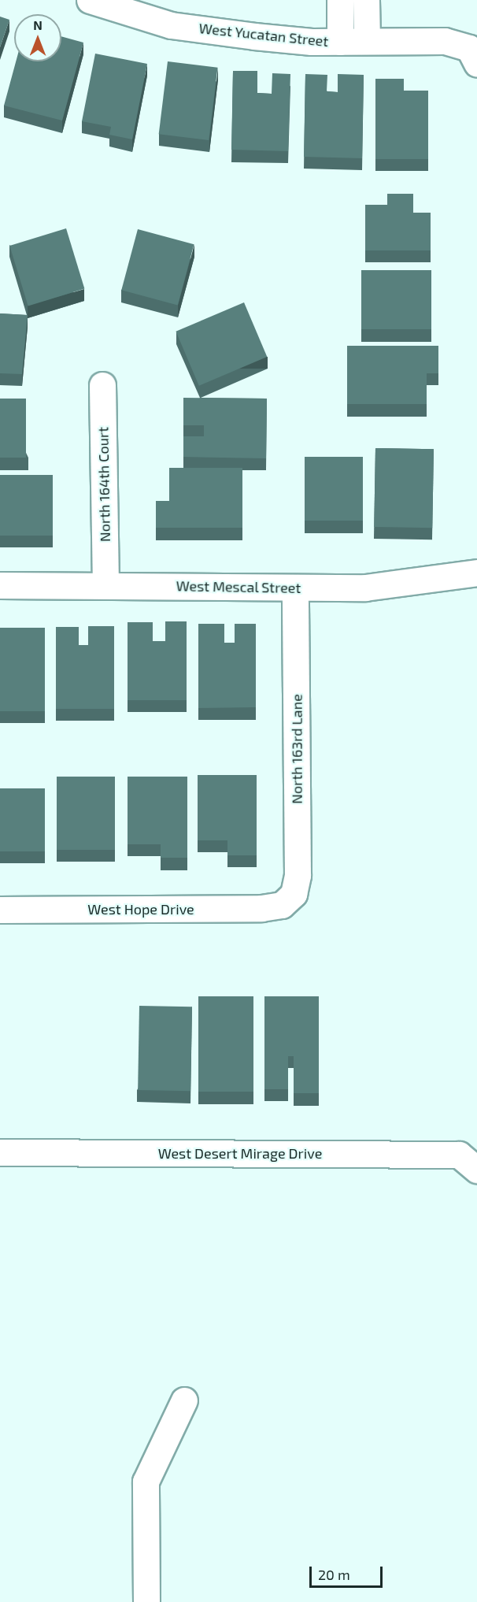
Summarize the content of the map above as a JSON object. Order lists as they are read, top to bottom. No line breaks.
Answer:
{"streets":{"street":["West Yucatan Street","North 164th Court","West Mescal Street","North 163rd Lane","West Hope Drive","West Desert Mirage Drive"]},"crossings":[["North 164th Court","West Mescal Street"],["West Mescal Street","North 163rd Lane"],["North 163rd Lane","West Hope Drive"]],"scale_bar":"20 m","north":"top"}
